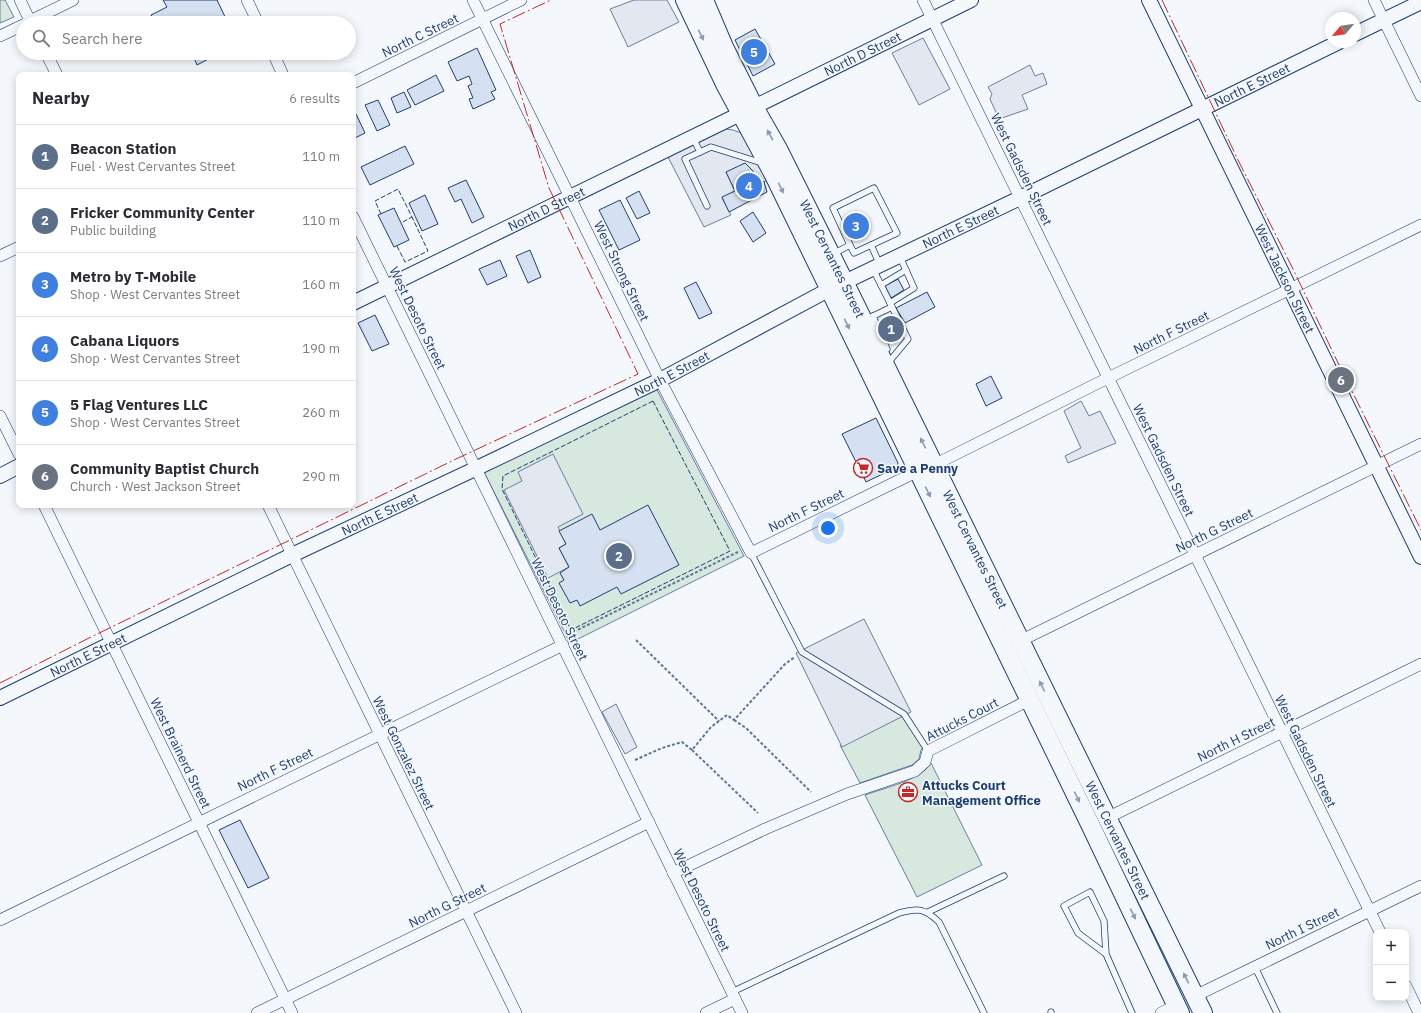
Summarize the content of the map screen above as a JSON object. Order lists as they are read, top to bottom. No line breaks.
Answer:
{"streets":{"main road":["West Cervantes Street"],"street":["North C Street","North D Street","North E Street","West Gadsden Street","West Strong Street","West Jackson Street","West Desoto Street","North F Street","North G Street","Attucks Court","North H Street","West Brainerd Street","West Gonzalez Street","North I Street"]},"crossings":[["North C Street","West Strong Street"],["North D Street","West Gadsden Street"],["North D Street","West Cervantes Street"],["North D Street","West Strong Street"],["North D Street","West Desoto Street"],["North E Street","West Gadsden Street"],["North E Street","West Cervantes Street"],["North E Street","West Strong Street"],["North E Street","West Jackson Street"],["North E Street","West Desoto Street"],["North E Street","West Brainerd Street"],["North E Street","West Gonzalez Street"],["West Gadsden Street","North F Street"],["West Gadsden Street","North G Street"],["West Gadsden Street","North H Street"],["West Gadsden Street","North I Street"],["West Cervantes Street","North F Street"],["West Cervantes Street","North G Street"],["West Cervantes Street","Attucks Court"],["West Cervantes Street","North H Street"],["West Cervantes Street","North I Street"],["West Strong Street","North F Street"],["West Jackson Street","North F Street"],["West Jackson Street","North G Street"],["West Desoto Street","North F Street"],["West Desoto Street","North G Street"],["West Desoto Street","Attucks Court"],["North F Street","West Brainerd Street"],["North F Street","West Gonzalez Street"],["North G Street","West Brainerd Street"],["North G Street","West Gonzalez Street"]],"places":{"supermarket":["Save a Penny"],"office":["Attucks Court Management Office"]},"north":"bottom left","page":{"search":"Search here","pins":["5","4","3","1","6","2"],"heading":["Nearby","6 results"],"list":[{"mark":"1","name":"Beacon Station","note":"Fuel · West Cervantes Street","value":"110 m"},{"mark":"2","name":"Fricker Community Center","note":"Public building","value":"110 m"},{"mark":"3","name":"Metro by T-Mobile","note":"Shop · West Cervantes Street","value":"160 m"},{"mark":"4","name":"Cabana Liquors","note":"Shop · West Cervantes Street","value":"190 m"},{"mark":"5","name":"5 Flag Ventures LLC","note":"Shop · West Cervantes Street","value":"260 m"},{"mark":"6","name":"Community Baptist Church","note":"Church · West Jackson Street","value":"290 m"}],"map_buttons":["+","−"]}}
